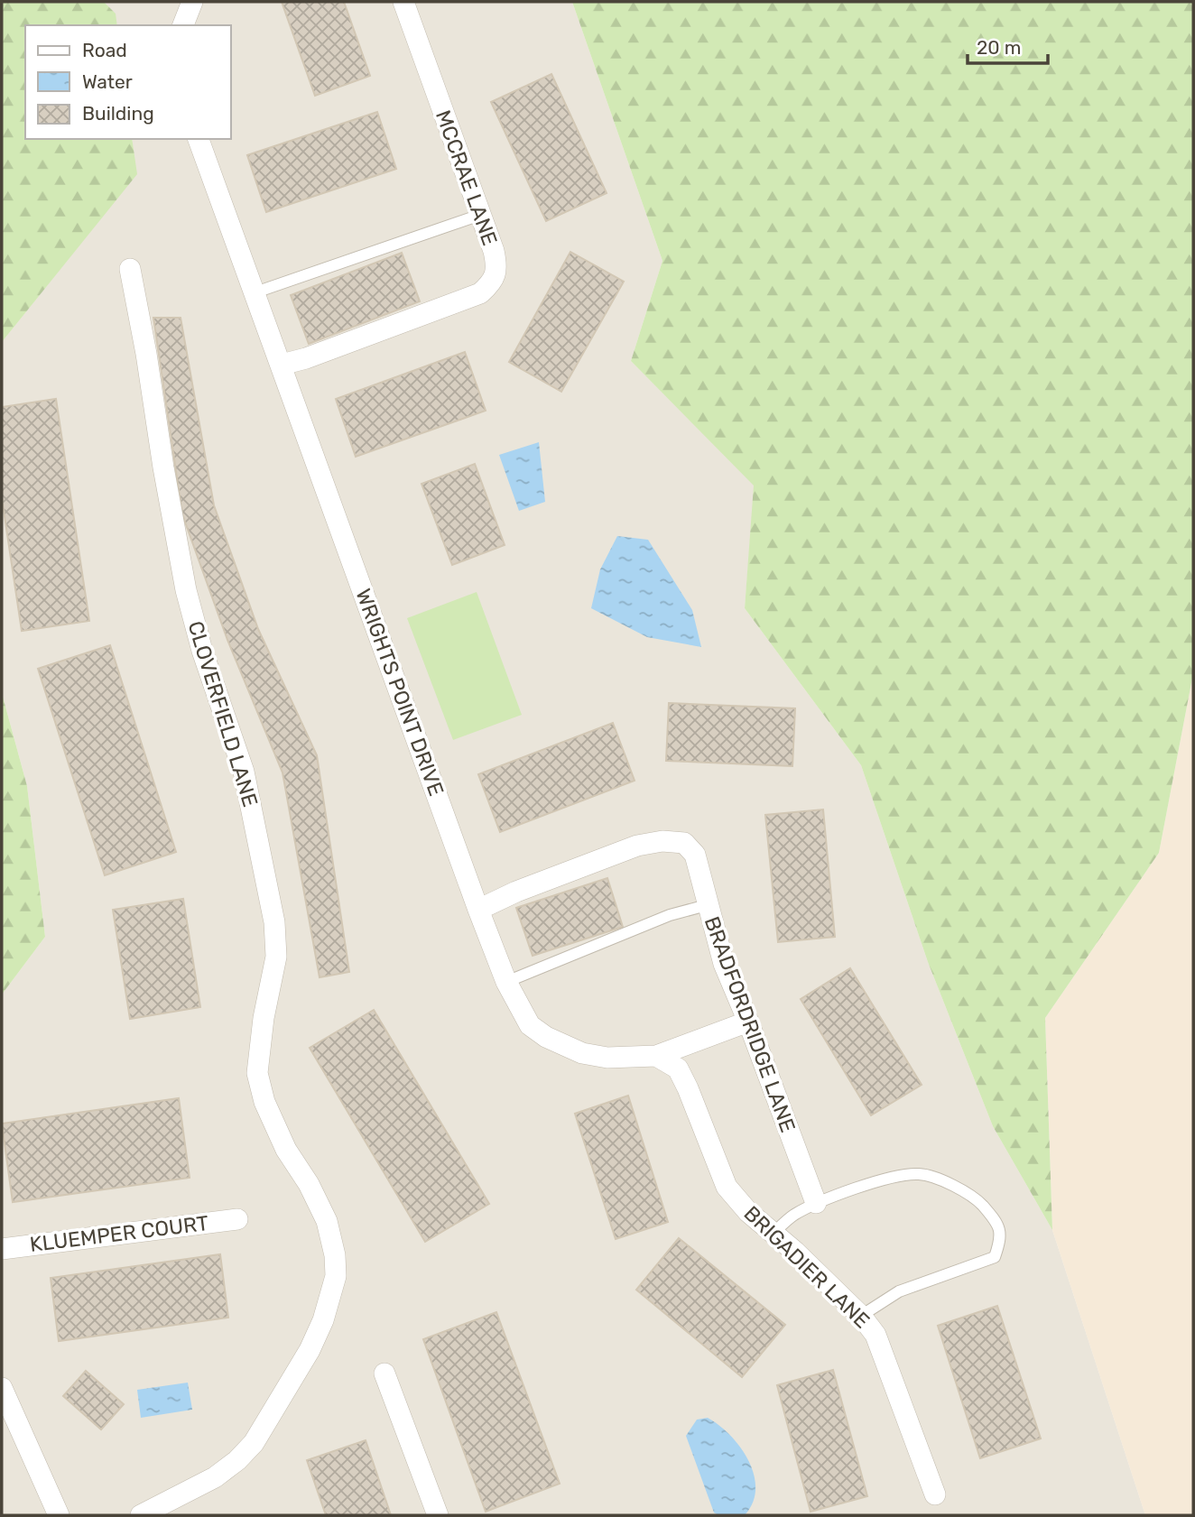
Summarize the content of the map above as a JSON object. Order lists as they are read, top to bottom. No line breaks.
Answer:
{"streets":{"street":["MCCRAE LANE","WRIGHTS POINT DRIVE","CLOVERFIELD LANE","BRADFORDRIDGE LANE","KLUEMPER COURT","BRIGADIER LANE"]},"crossings":[["MCCRAE LANE","WRIGHTS POINT DRIVE"],["WRIGHTS POINT DRIVE","BRADFORDRIDGE LANE"],["WRIGHTS POINT DRIVE","BRIGADIER LANE"]],"legend":["Road","Water","Building"],"scale_bar":"20 m"}
